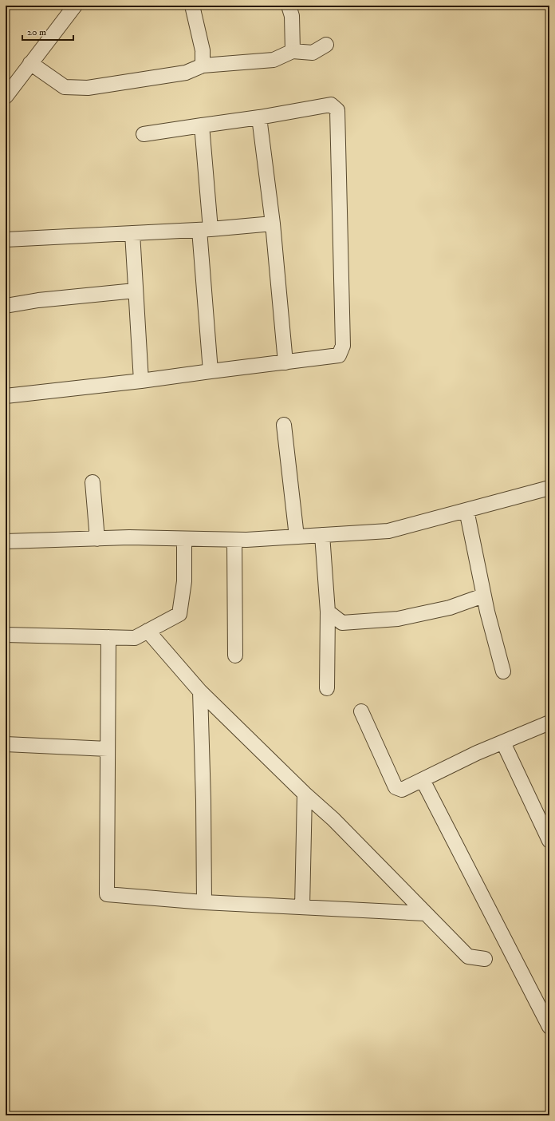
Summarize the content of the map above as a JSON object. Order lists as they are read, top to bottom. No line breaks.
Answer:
{"scale_bar":"20 m"}
